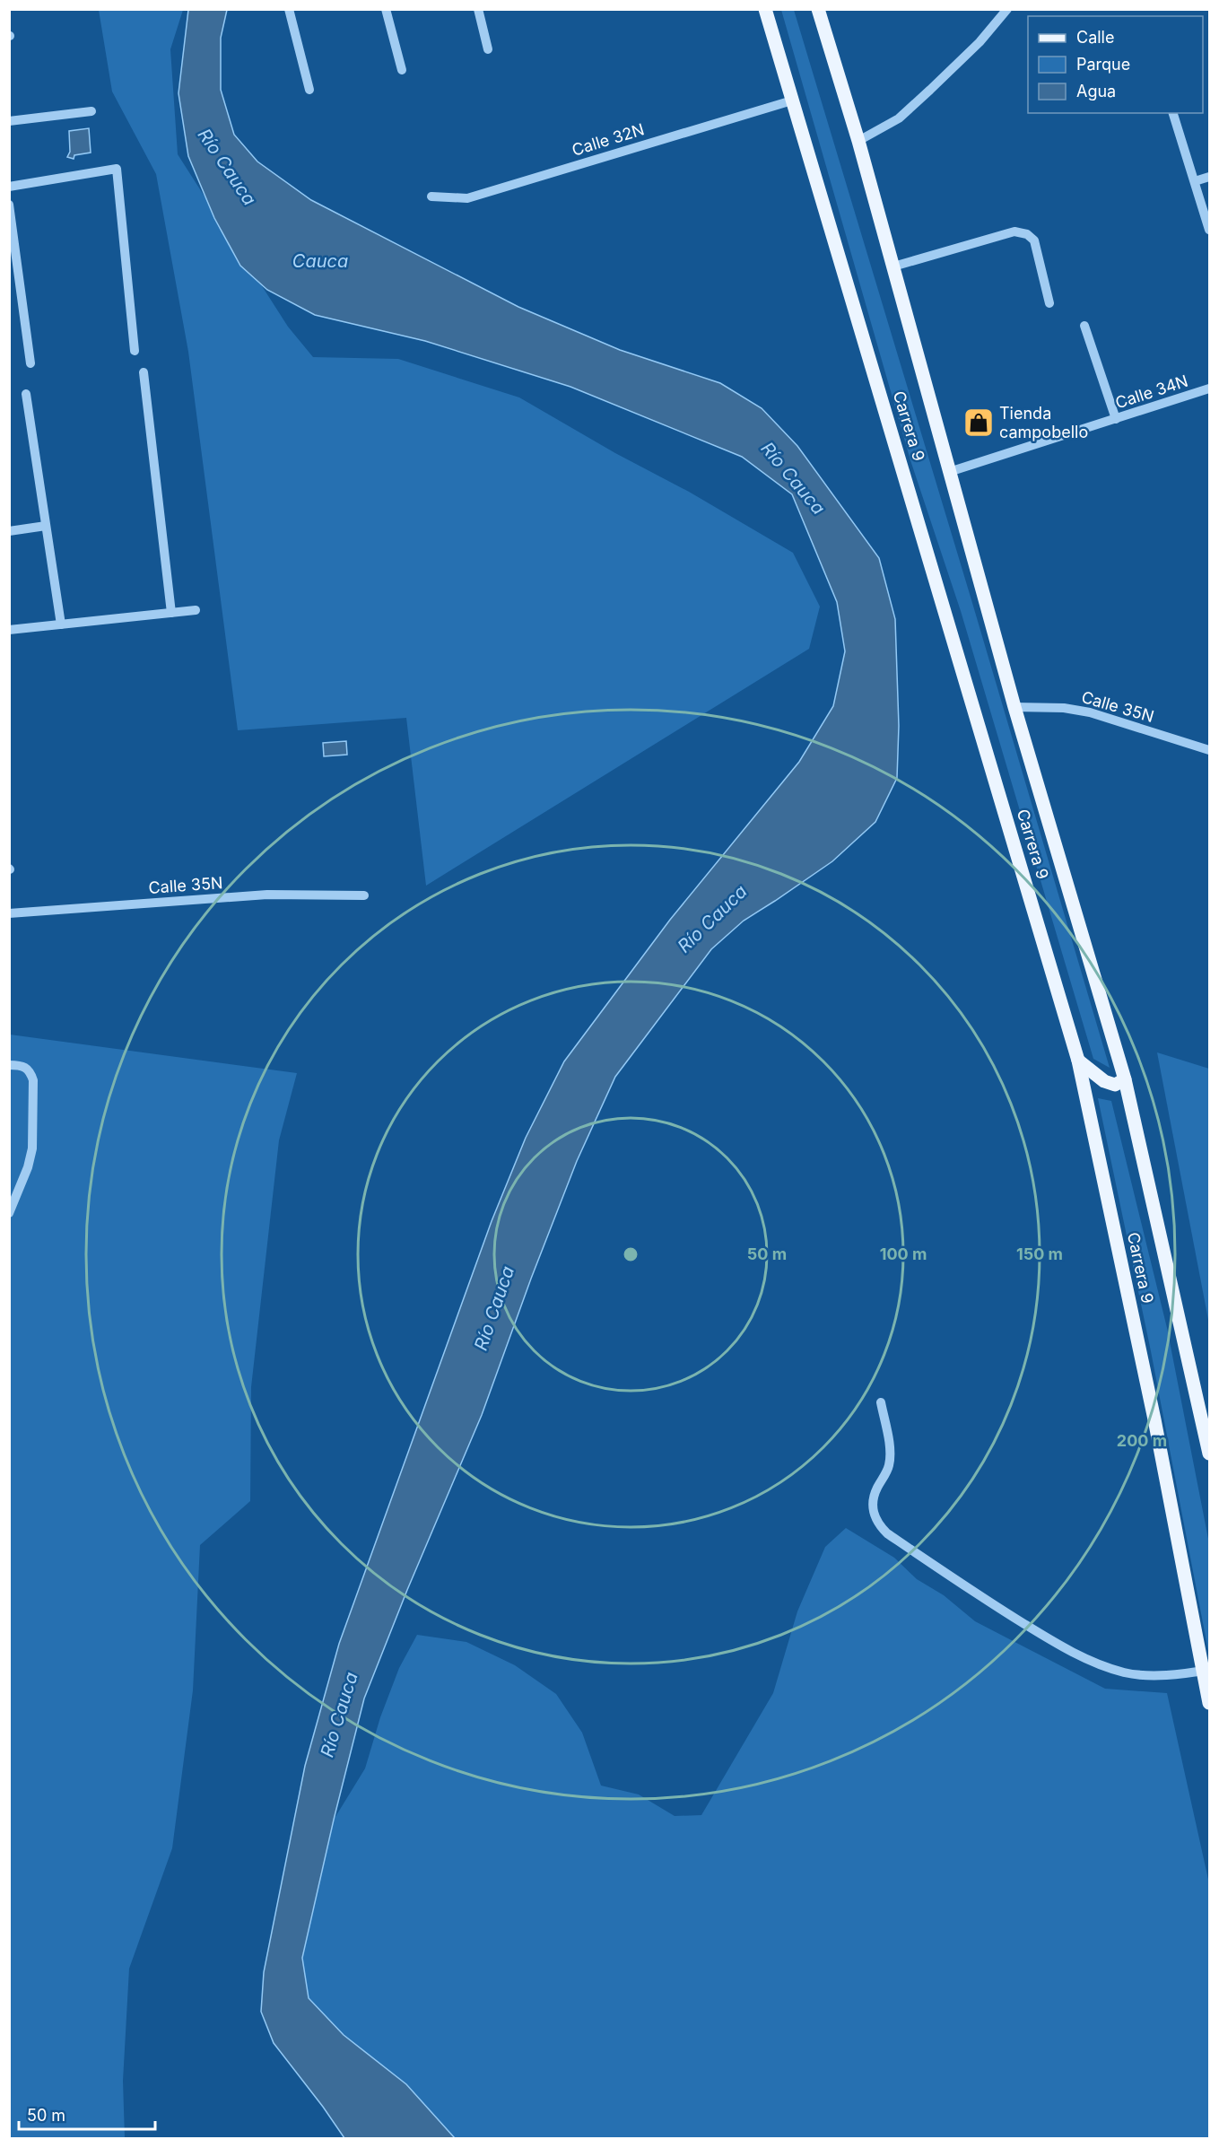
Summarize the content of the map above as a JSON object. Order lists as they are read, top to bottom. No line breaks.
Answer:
{"streets":{"main road":["Carrera 9"],"street":["Calle 32N","Calle 34N","Calle 35N"]},"crossings":[["Calle 32N","Carrera 9"],["Calle 34N","Carrera 9"],["Carrera 9","Calle 35N"]],"water":["Río Cauca","Cauca"],"places":{"shop":["Tienda campobello"]},"legend":["Calle","Parque","Agua"],"scale_bar":"50 m","rings":["50 m","100 m","150 m","200 m"]}
